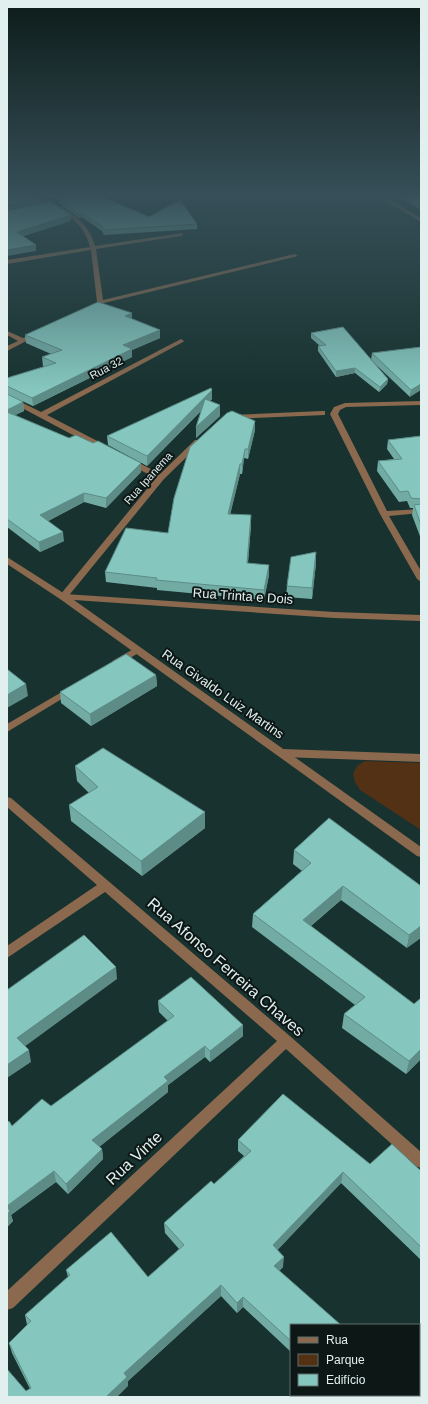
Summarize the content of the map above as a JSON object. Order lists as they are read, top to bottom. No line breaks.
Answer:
{"streets":{"street":["Rua 32","Rua Ipanema","Rua Trinta e Dois","Rua Givaldo Luiz Martins","Rua Afonso Ferreira Chaves","Rua Vinte"]},"crossings":[["Rua Ipanema","Rua Trinta e Dois"],["Rua Ipanema","Rua Givaldo Luiz Martins"],["Rua Trinta e Dois","Rua Givaldo Luiz Martins"],["Rua Afonso Ferreira Chaves","Rua Vinte"]],"legend":["Rua","Parque","Edifício"]}
